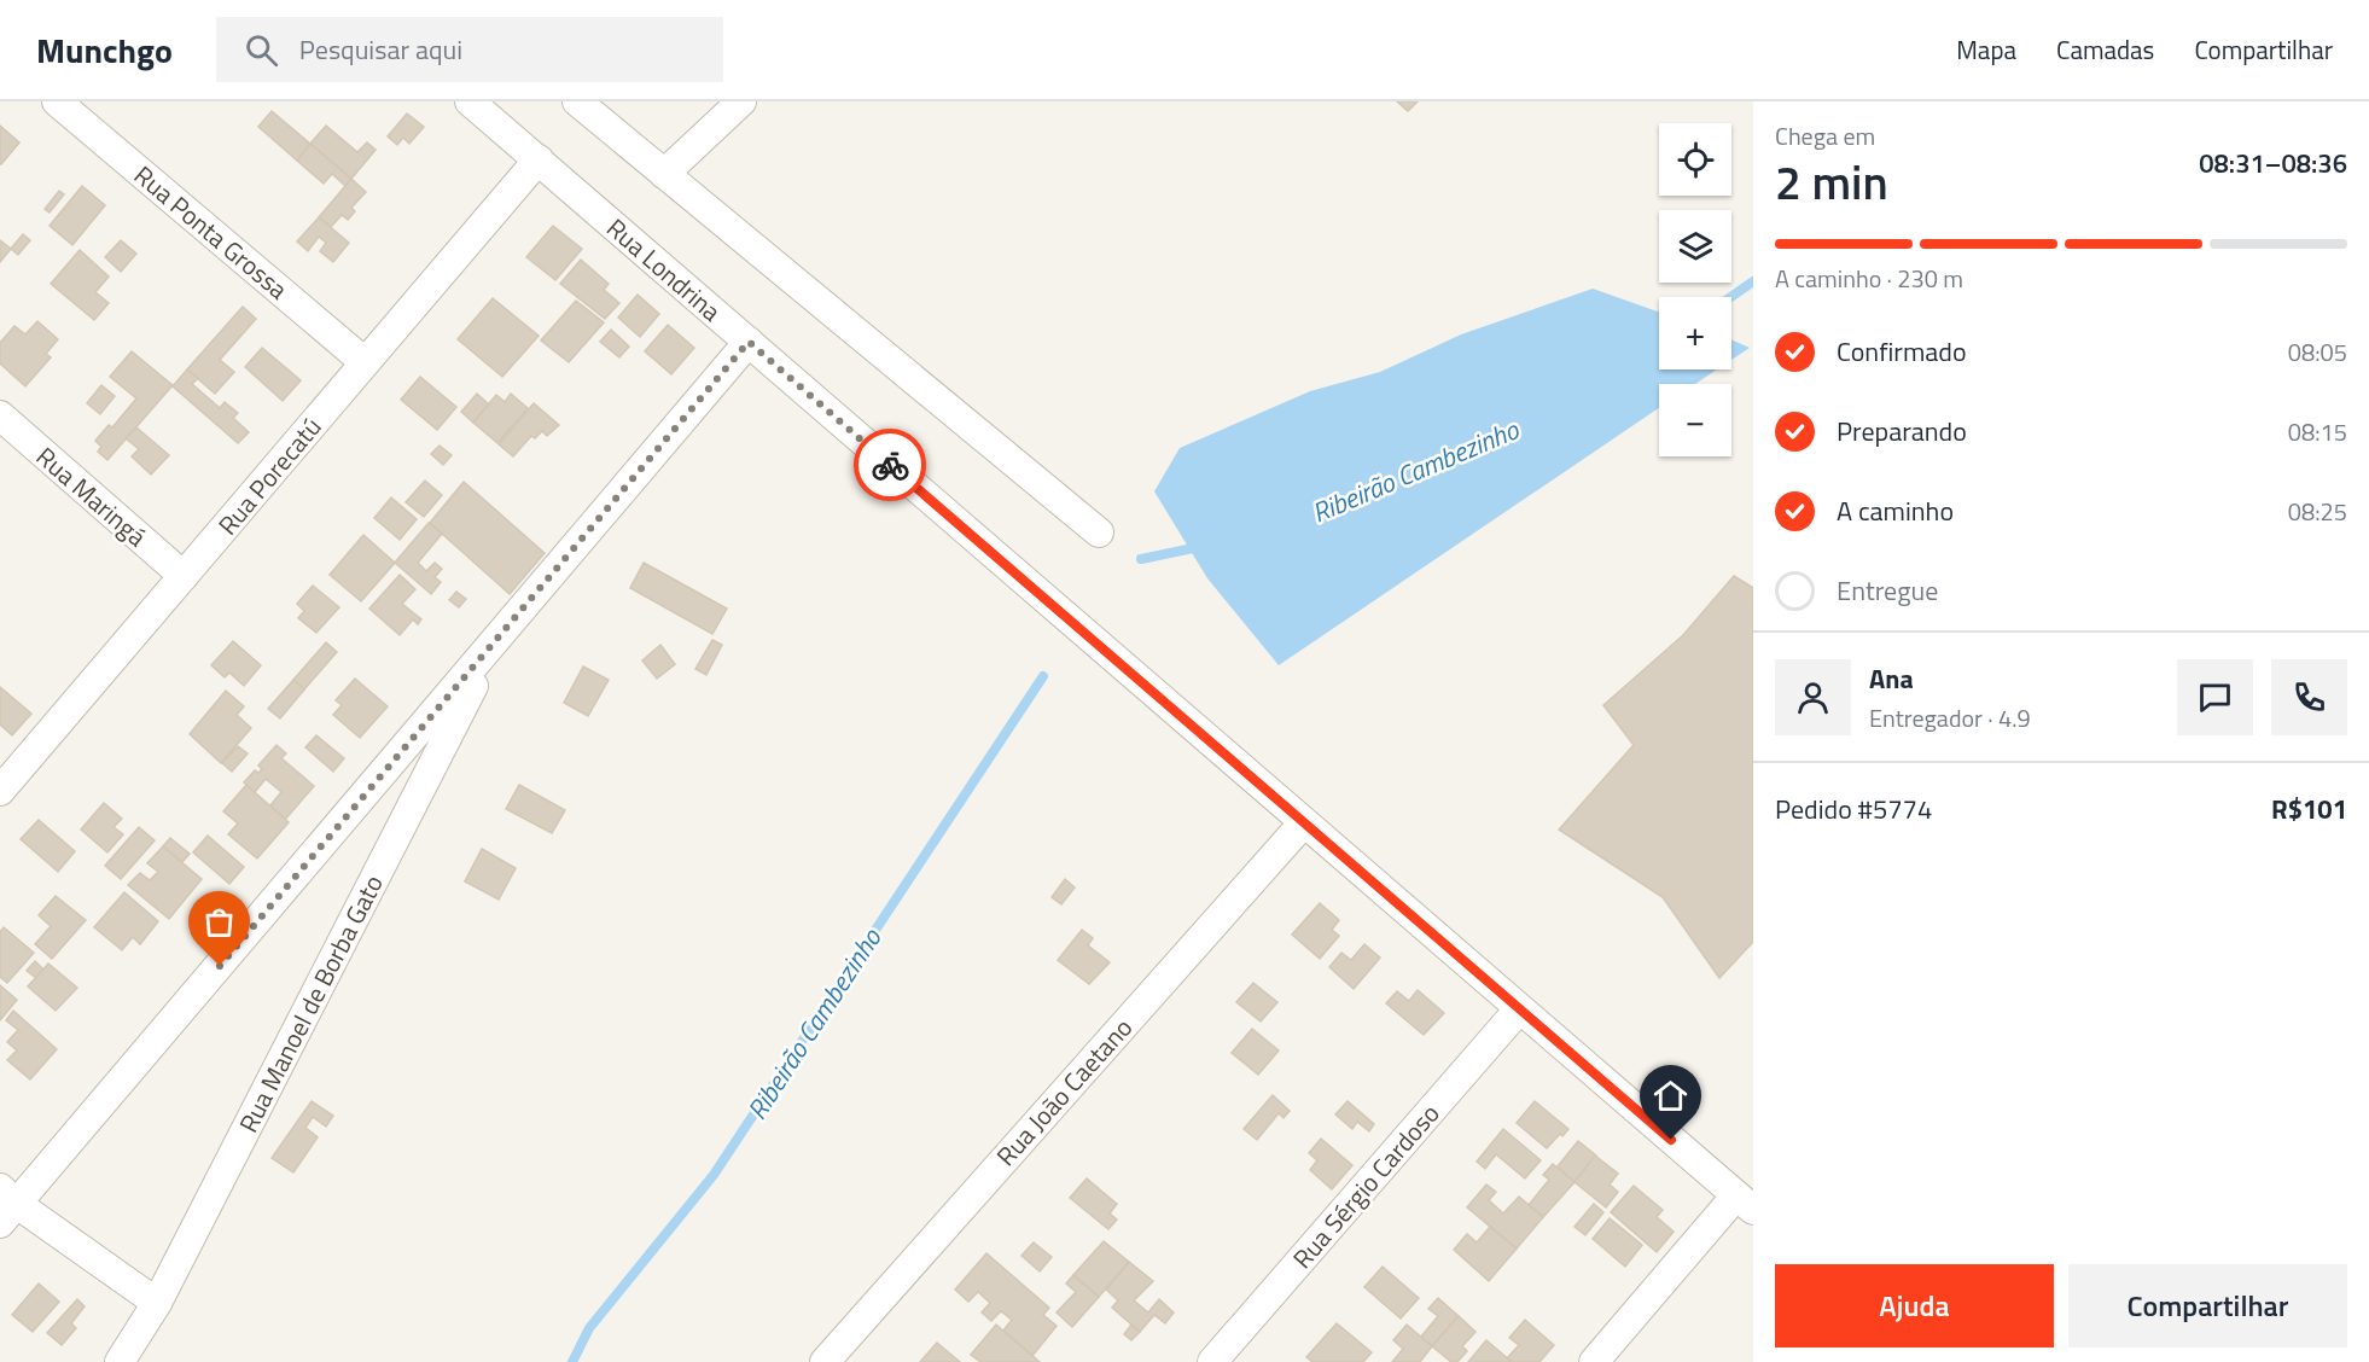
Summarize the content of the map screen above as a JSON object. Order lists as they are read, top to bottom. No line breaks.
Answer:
{"streets":{"street":["Rua Ponta Grossa","Rua Londrina","Rua Porecatú","Rua Maringá","Rua Manoel de Borba Gato","Rua João Caetano","Rua Sérgio Cardoso"]},"crossings":[["Rua Ponta Grossa","Rua Porecatú"],["Rua Londrina","Rua Porecatú"],["Rua Londrina","Rua João Caetano"],["Rua Londrina","Rua Sérgio Cardoso"],["Rua Porecatú","Rua Maringá"]],"water":["Ribeirão Cambezinho"],"page":{"header":"Munchgo","search":"Pesquisar aqui","nav":["Mapa","Camadas","Compartilhar"],"heading":["2 min","Chega em","08:31–08:36"],"panel":["Ana","Entregador · 4.9","Pedido #5774","R$101"],"map_buttons":["+","−"],"bar":"A caminho · 230 m","list":[["Confirmado","08:05"],["Preparando","08:15"],["A caminho","08:25"],"Entregue"],"buttons":["Ajuda","Compartilhar"]}}
